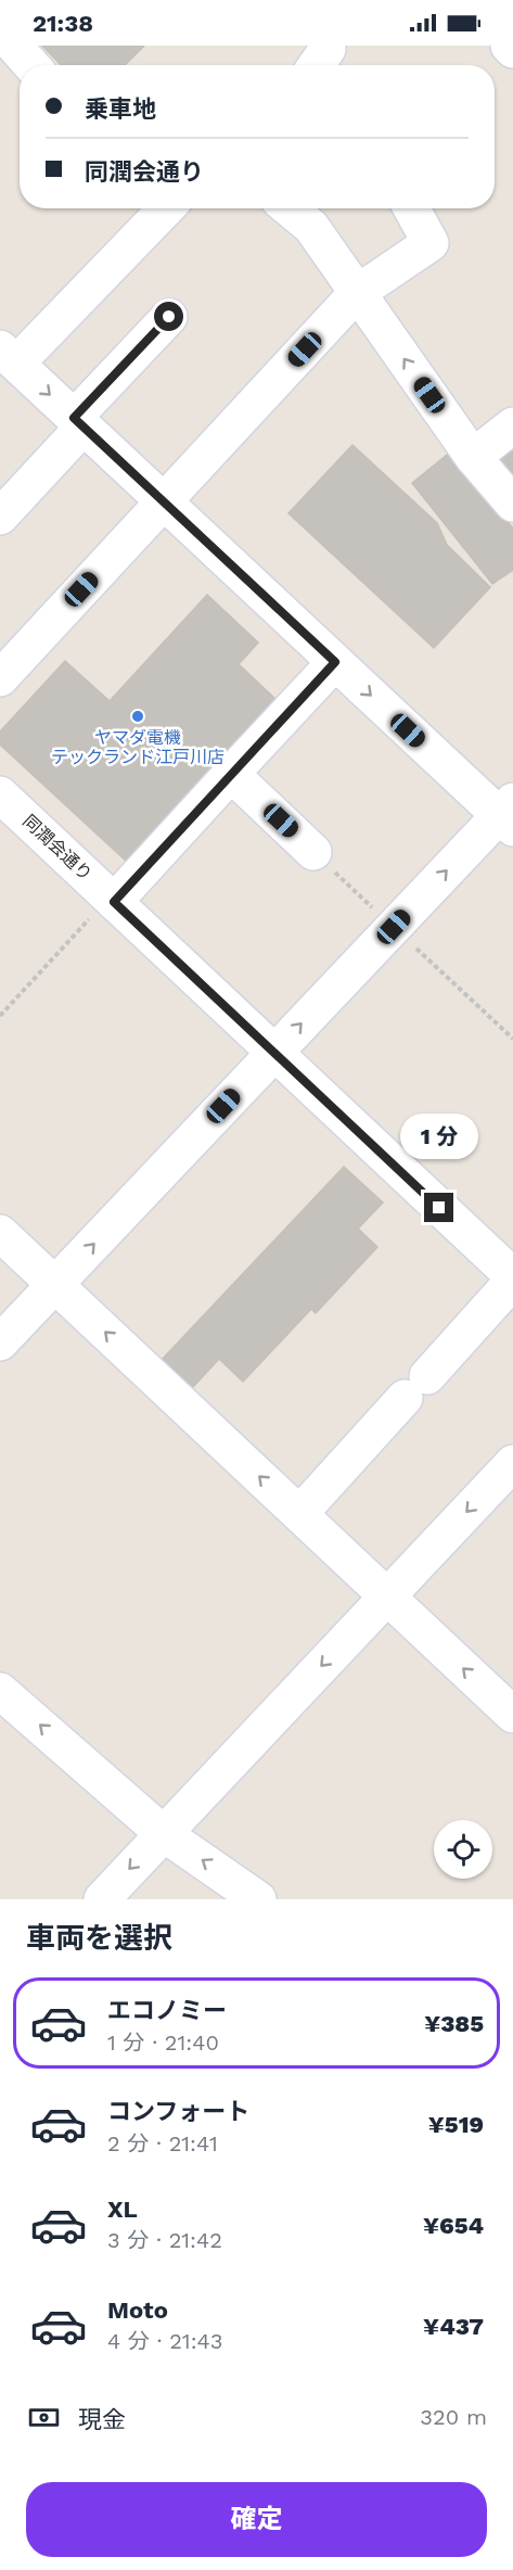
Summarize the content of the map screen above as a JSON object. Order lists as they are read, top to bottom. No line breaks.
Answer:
{"streets":{"street":["同潤会通り"]},"places":["ヤマダ電機 テックランド江戸川店"],"page":{"status":"21:38","banner":["乗車地","同潤会通り"],"bubble":"1 分","heading":"車両を選択","list":[{"name":"エコノミー","note":"1 分 · 21:40","value":"¥385"},{"name":"コンフォート","note":"2 分 · 21:41","value":"¥519"},{"name":"XL","note":"3 分 · 21:42","value":"¥654"},{"name":"Moto","note":"4 分 · 21:43","value":"¥437"}],"pay":["現金","320 m"],"buttons":"確定"}}
